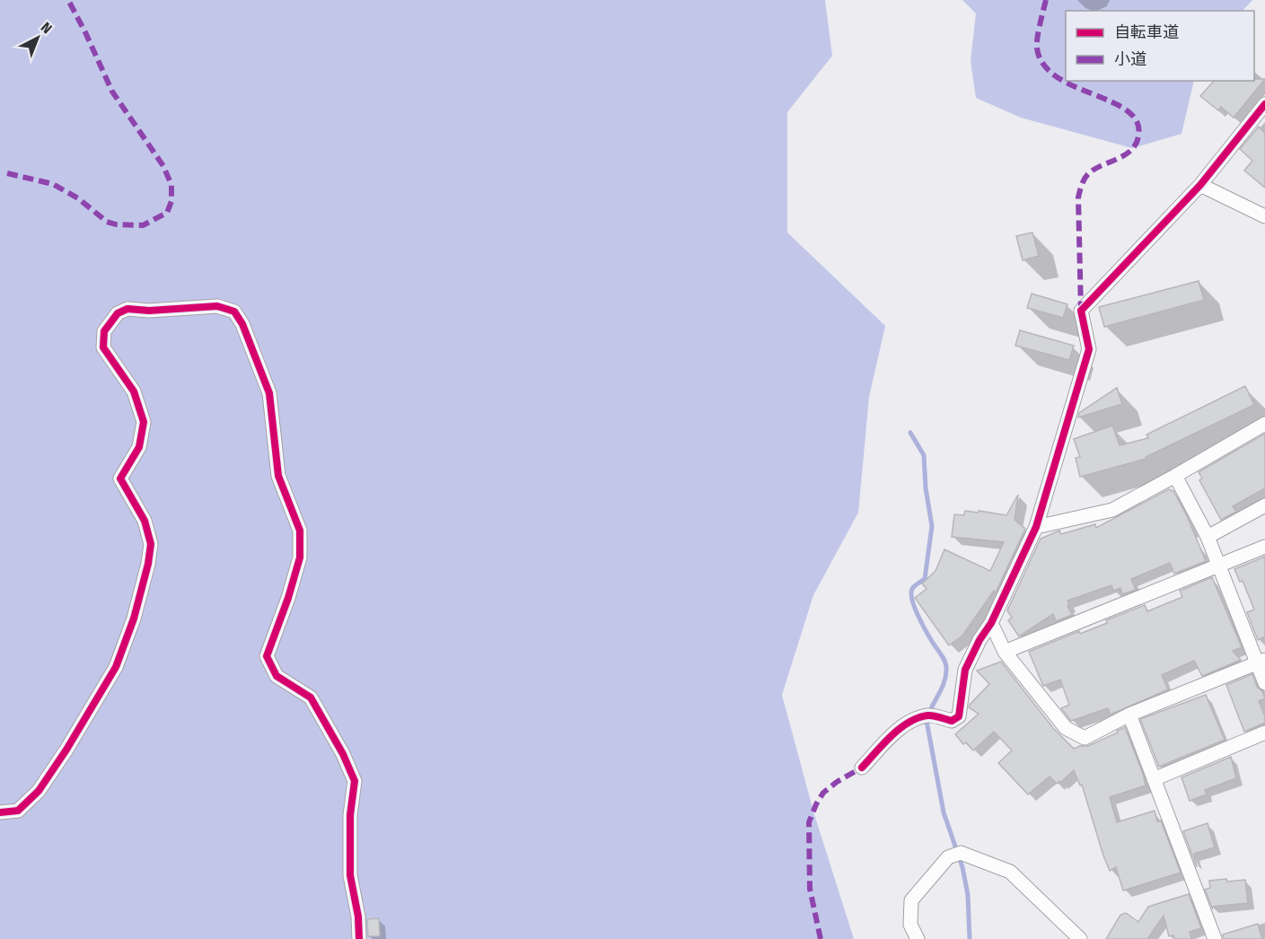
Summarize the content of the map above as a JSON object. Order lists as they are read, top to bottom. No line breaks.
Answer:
{"legend":["自転車道","小道"],"north":"top right"}
